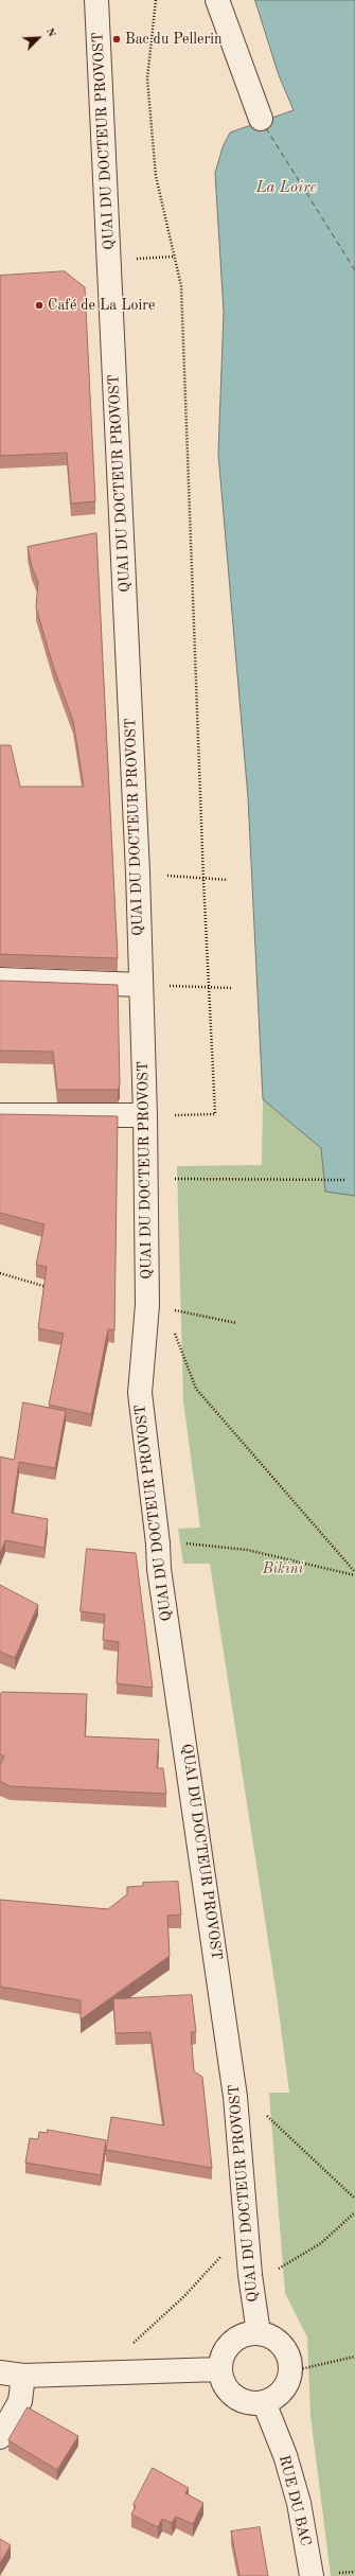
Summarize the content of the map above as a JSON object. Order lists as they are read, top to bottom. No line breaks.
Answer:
{"streets":{"street":["QUAI DU DOCTEUR PROVOST","RUE DU BAC"]},"crossings":[["QUAI DU DOCTEUR PROVOST","RUE DU BAC"]],"water":["La Loire"],"parks":["Bikini"],"places":["Bac du Pellerin","Café de La Loire"],"north":"top right"}
